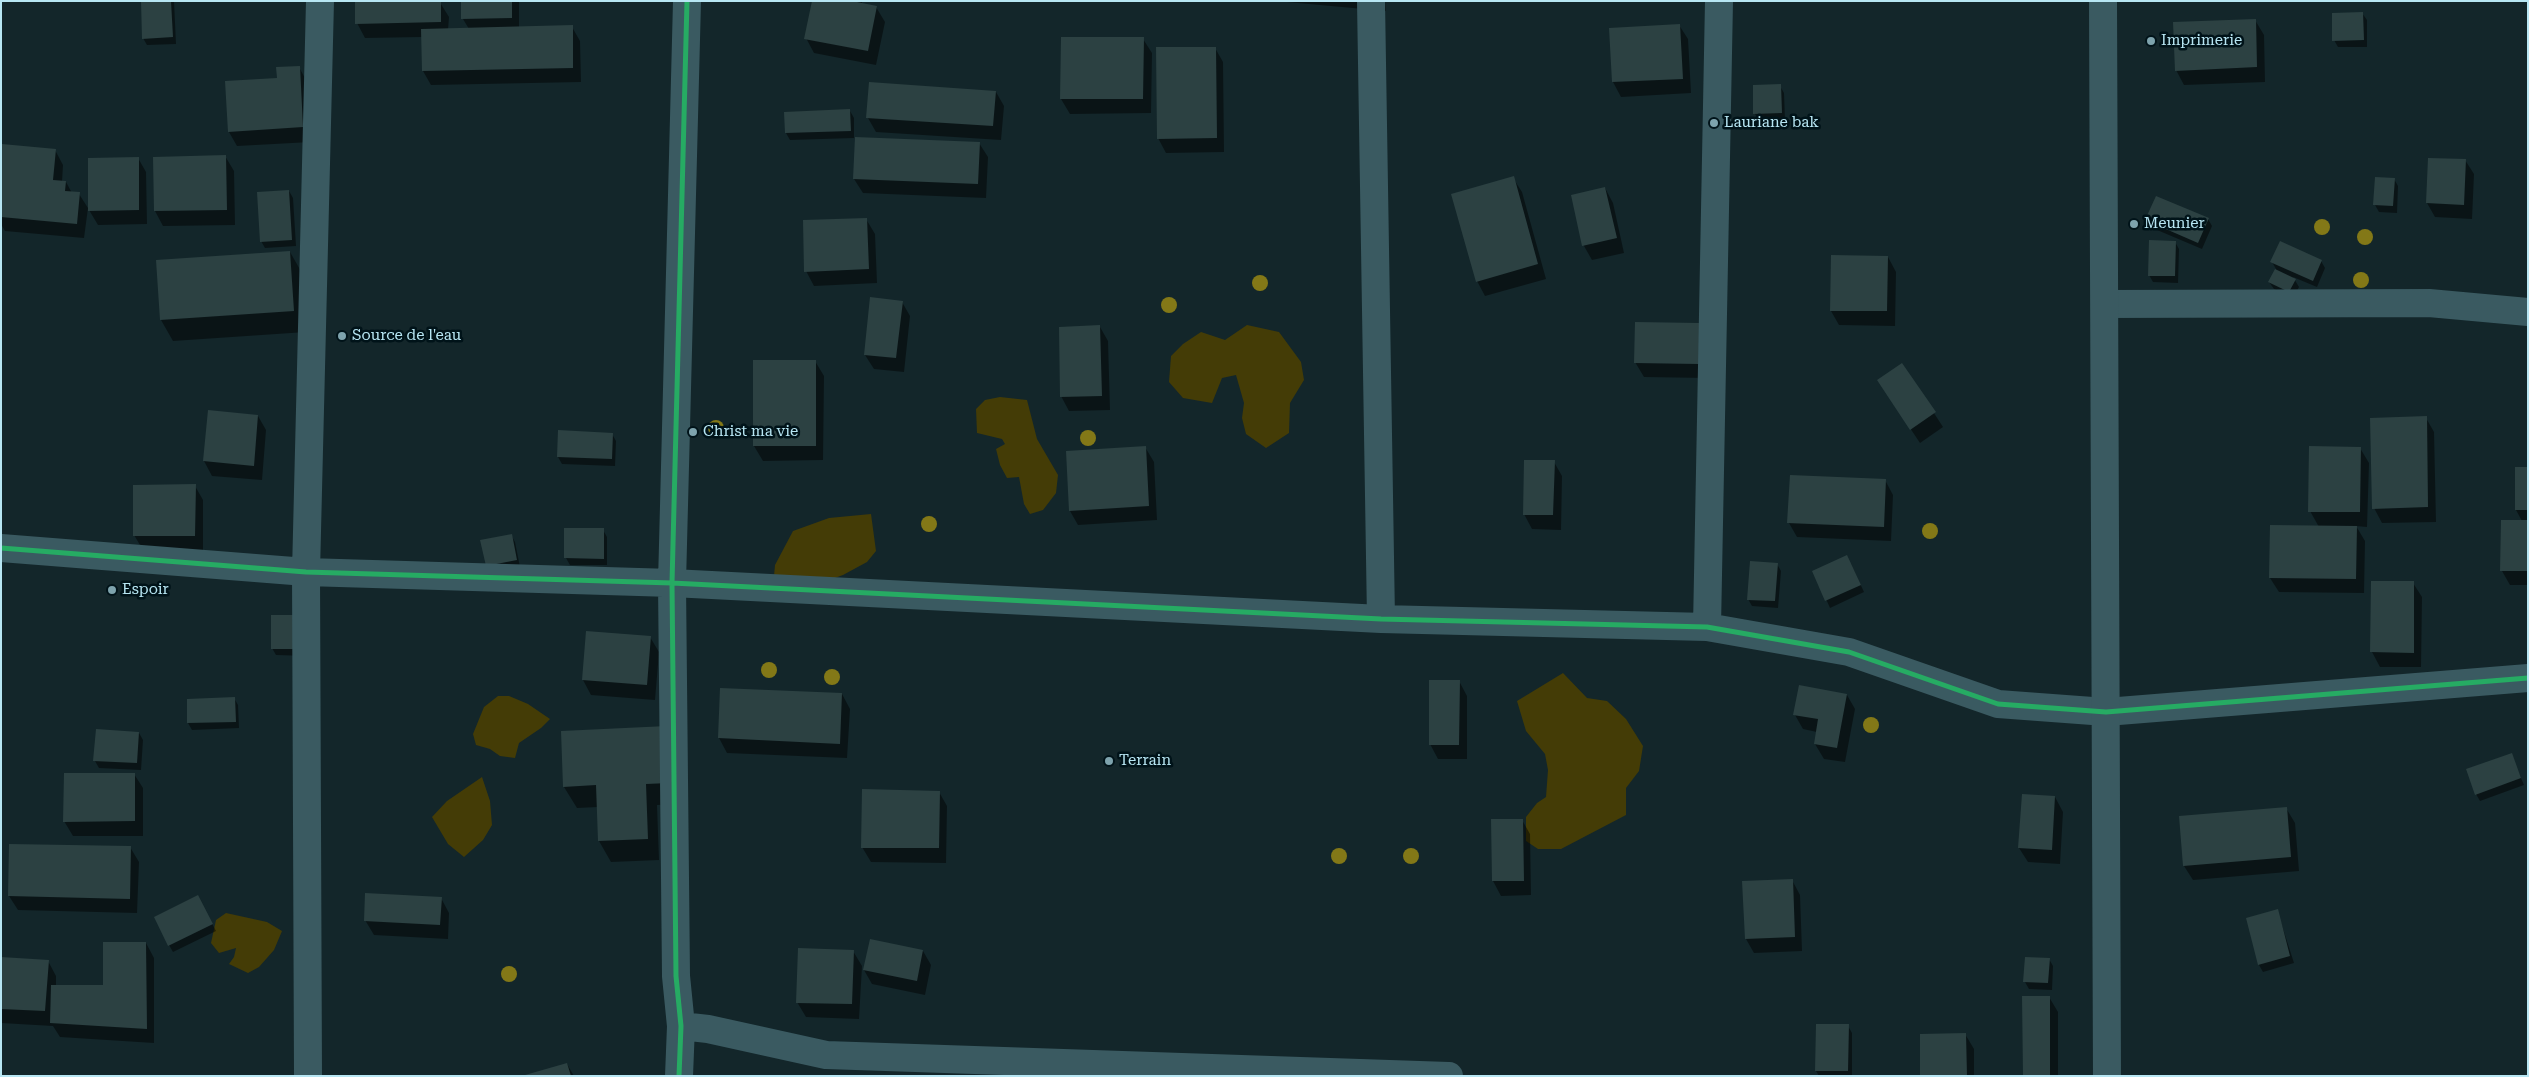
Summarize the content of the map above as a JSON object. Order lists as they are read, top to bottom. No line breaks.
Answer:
{"places":["Imprimerie","Lauriane bak","Meunier","Source de l'eau","Christ ma vie","Espoir","Terrain"]}
